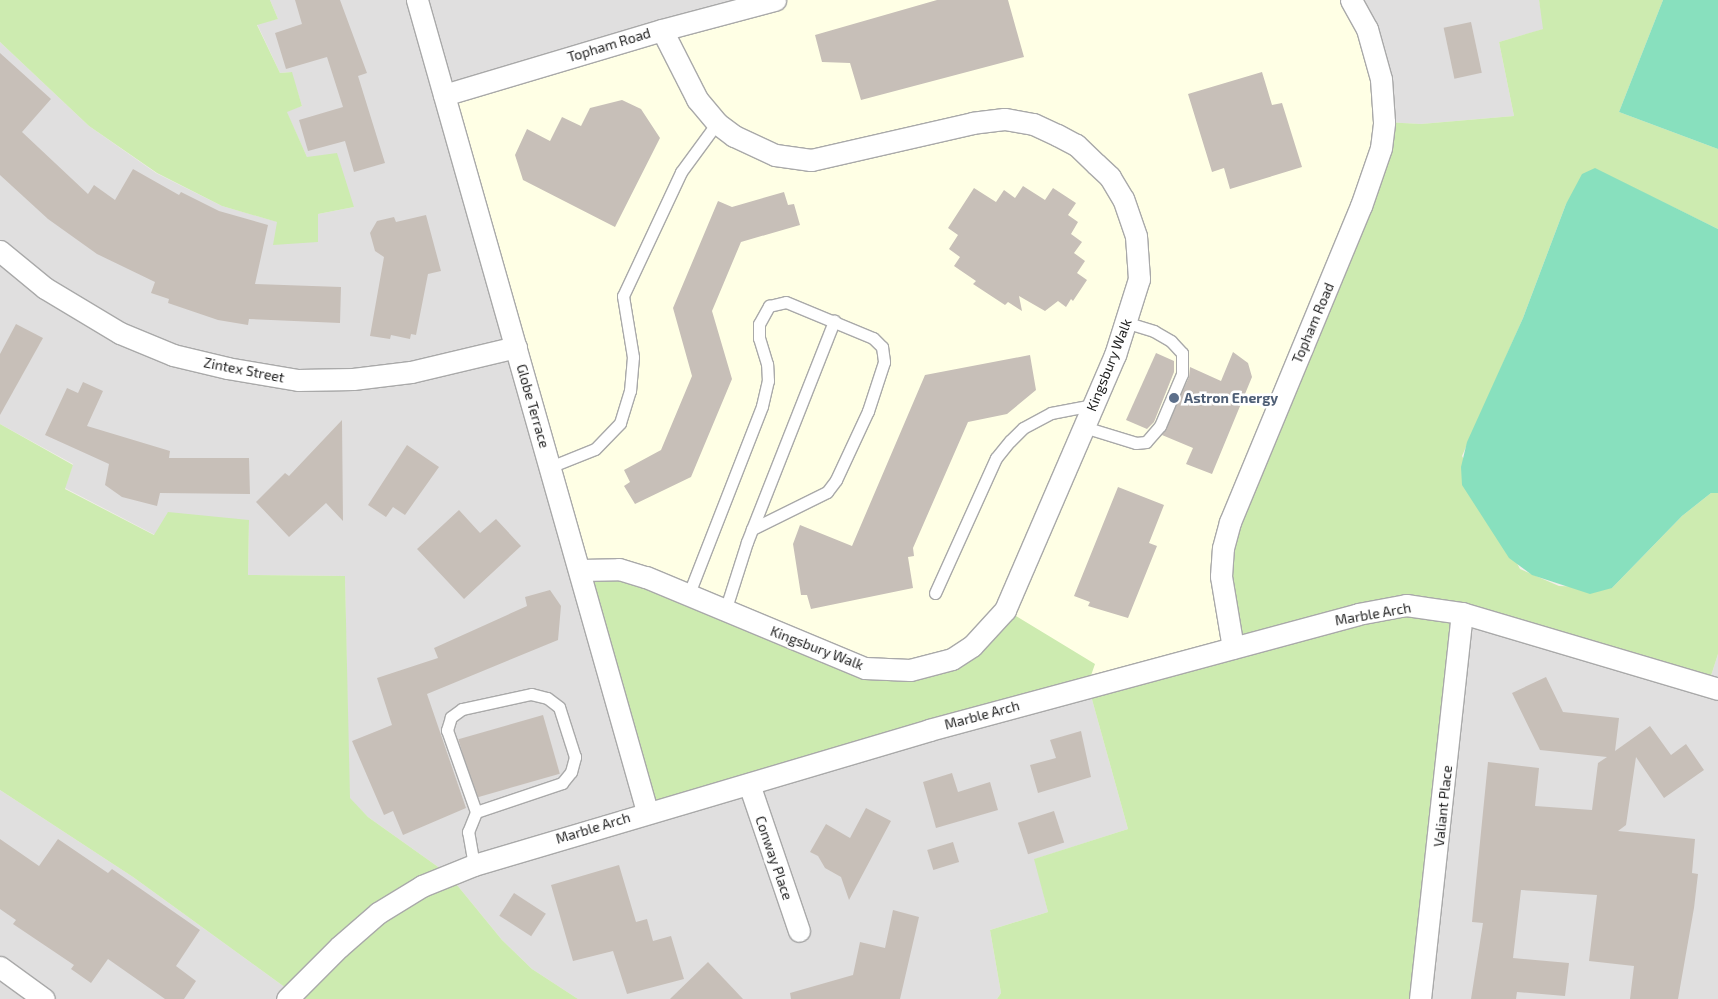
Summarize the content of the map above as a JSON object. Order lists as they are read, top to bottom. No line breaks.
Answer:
{"streets":{"street":["Topham Road","Kingsbury Walk","Zintex Street","Globe Terrace","Marble Arch","Valiant Place","Conway Place"]},"crossings":[["Topham Road","Kingsbury Walk"],["Topham Road","Globe Terrace"],["Topham Road","Marble Arch"],["Kingsbury Walk","Globe Terrace"],["Zintex Street","Globe Terrace"],["Globe Terrace","Marble Arch"],["Marble Arch","Valiant Place"],["Marble Arch","Conway Place"]],"places":["Astron Energy"]}
